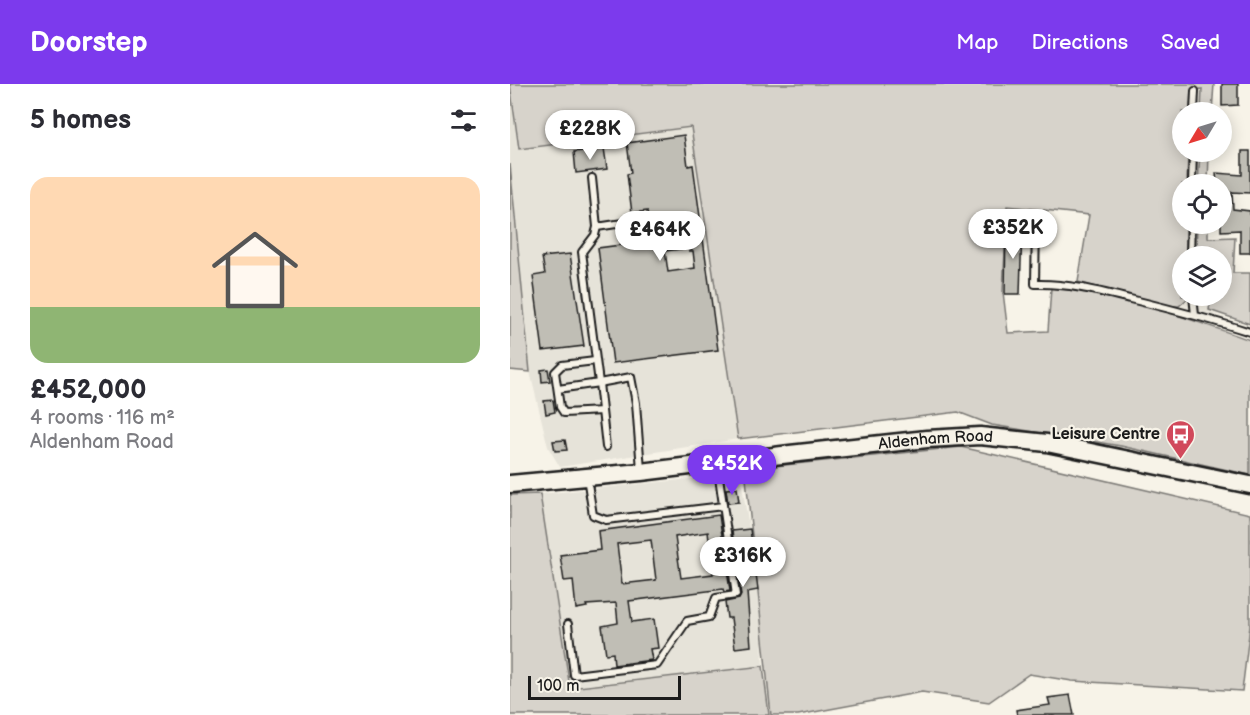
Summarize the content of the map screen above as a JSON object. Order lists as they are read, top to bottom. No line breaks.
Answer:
{"streets":{"main road":["Aldenham Road"]},"places":{"bus stop":["Leisure Centre"]},"scale_bar":"100 m","north":"bottom left","page":{"header":"Doorstep","nav":["Map","Directions","Saved"],"heading":"5 homes","price":["£228K","£352K","£464K","£452K","£316K"],"list":[{"name":"£452,000","note":"4 rooms · 116 m² · Aldenham Road"}],"scale":"100 m"}}
